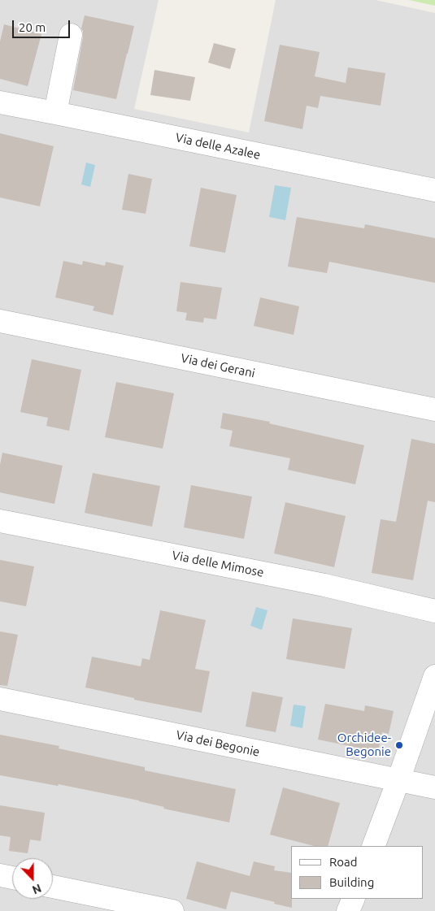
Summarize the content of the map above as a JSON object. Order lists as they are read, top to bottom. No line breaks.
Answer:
{"streets":{"street":["Via delle Azalee","Via dei Gerani","Via delle Mimose","Via dei Begonie"]},"places":["Orchidee- Begonie"],"legend":["Road","Building"],"scale_bar":"20 m","north":"bottom"}
